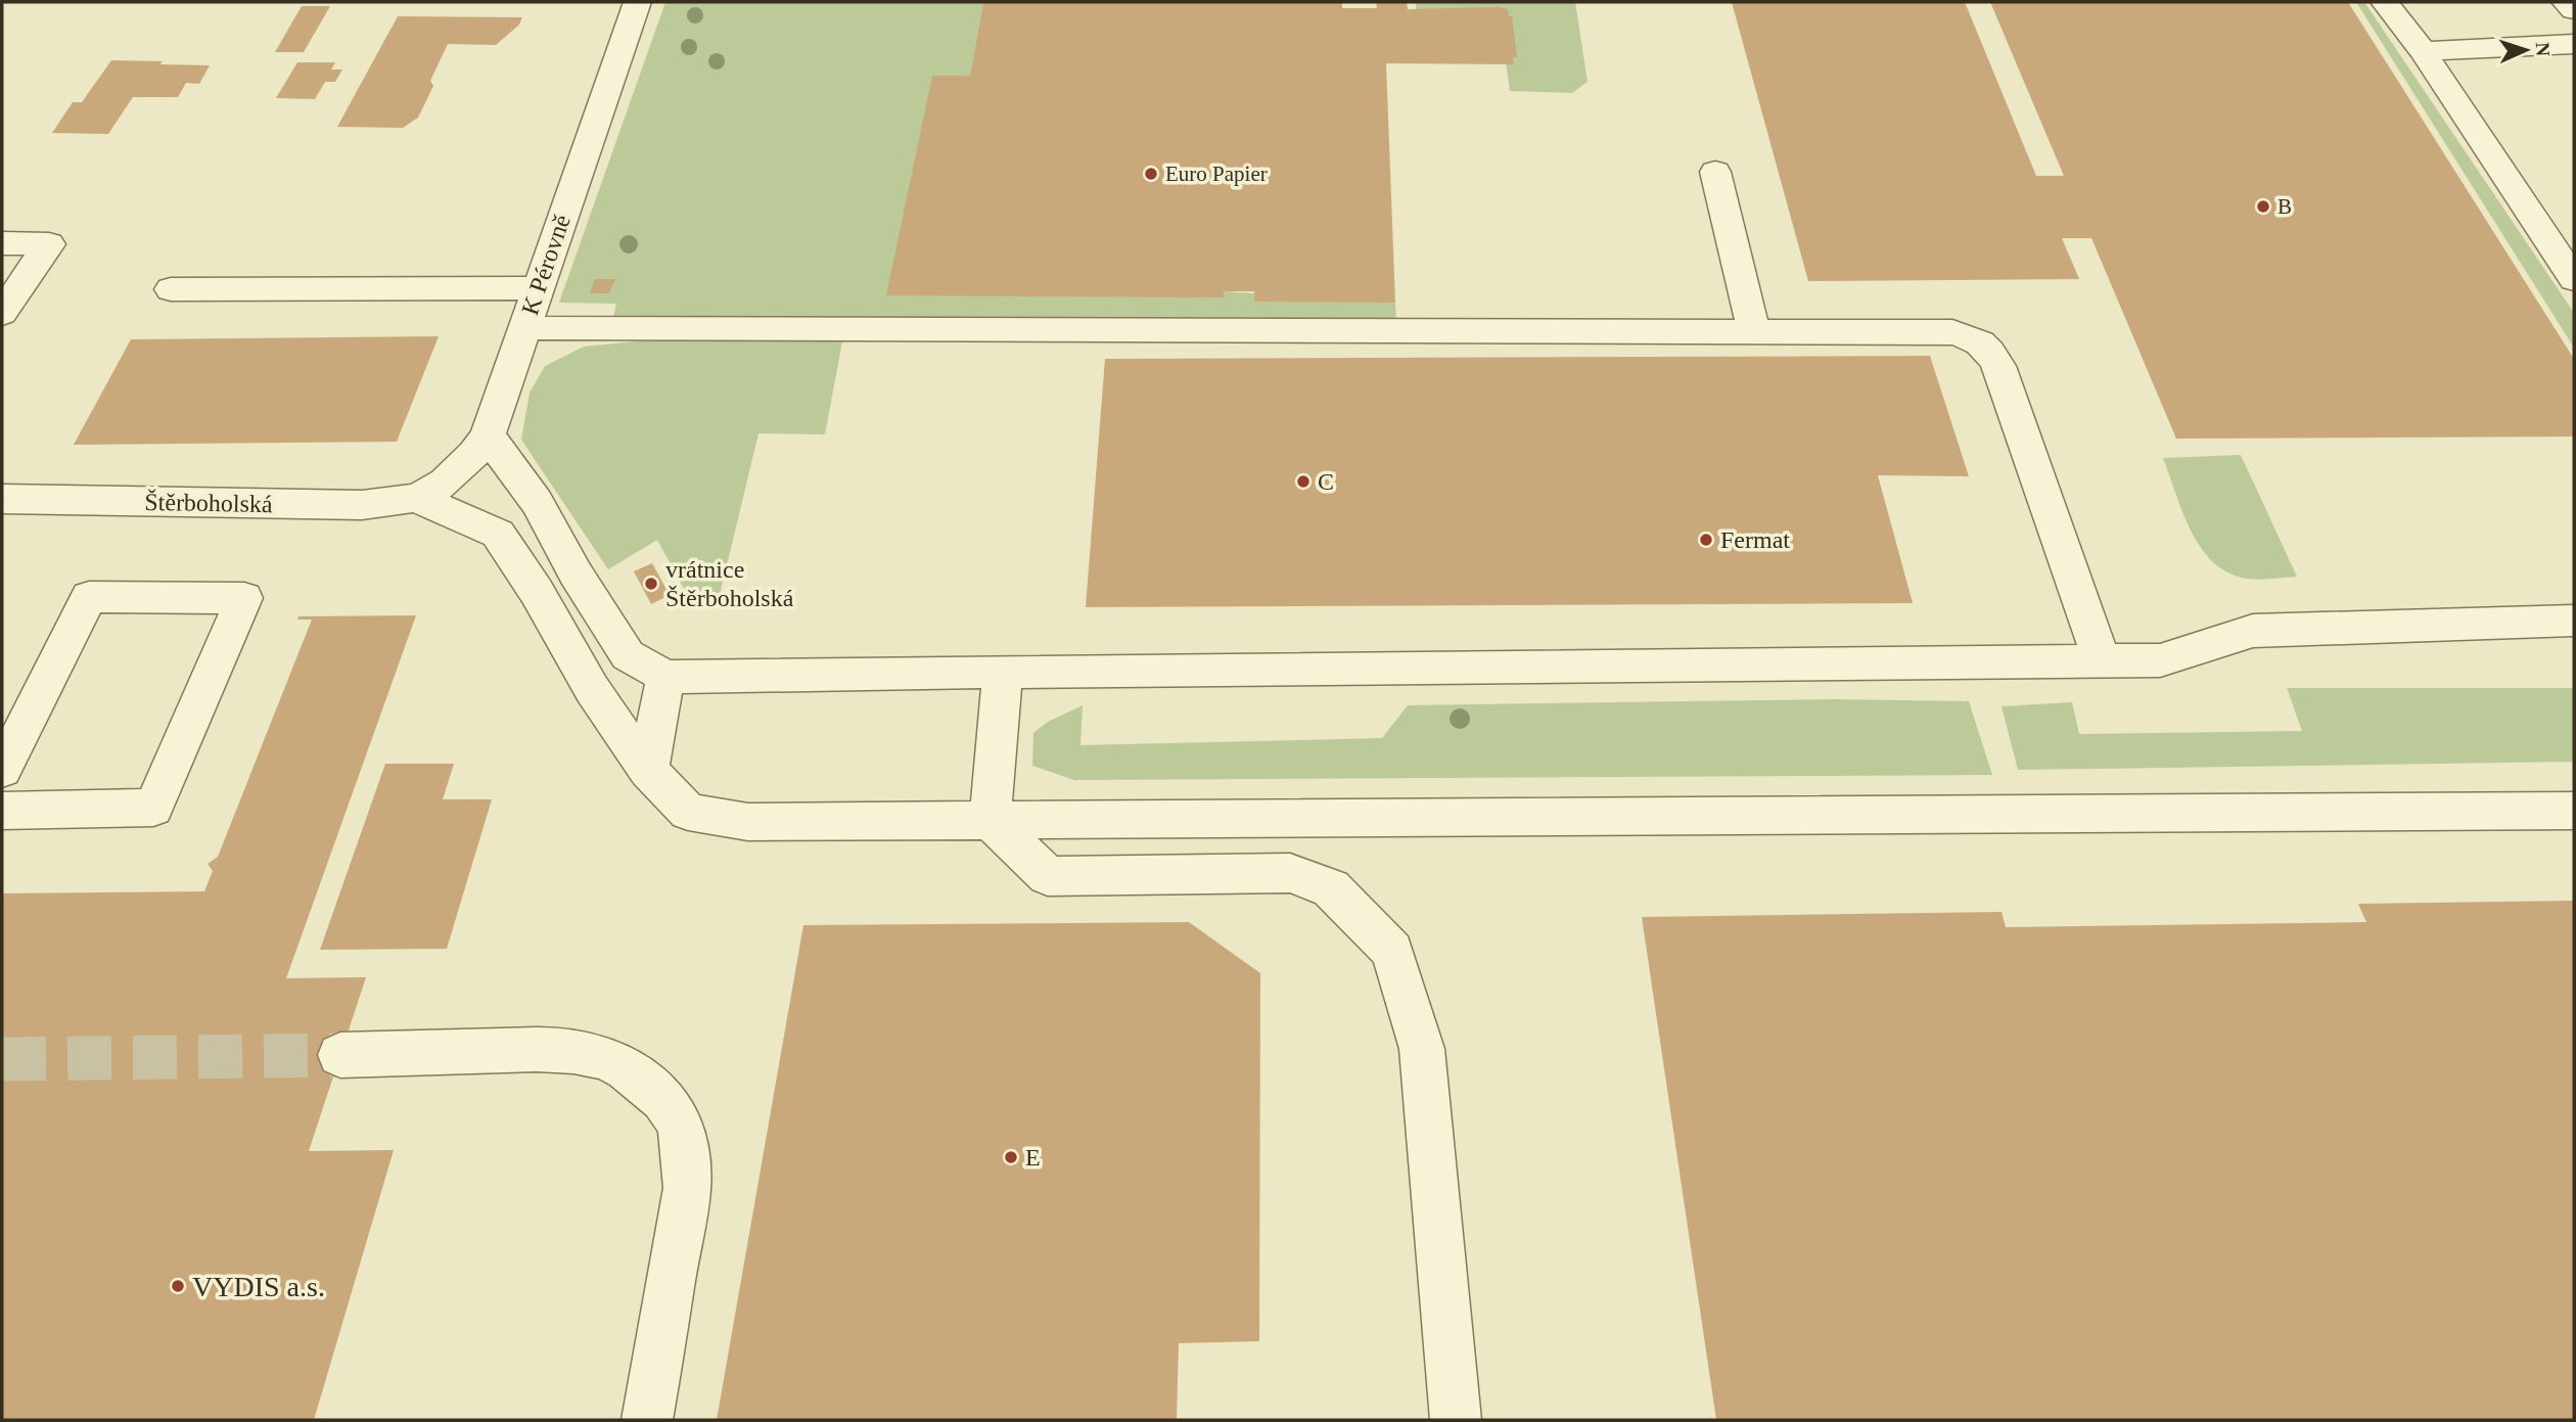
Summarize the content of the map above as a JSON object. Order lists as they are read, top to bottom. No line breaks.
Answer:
{"streets":{"street":["K Pérovně","Štěrboholská"]},"crossings":[["K Pérovně","Štěrboholská"]],"places":["Euro Papier","B","C","Fermat","vrátnice Štěrboholská","E","VYDIS a.s."],"north":"right"}
